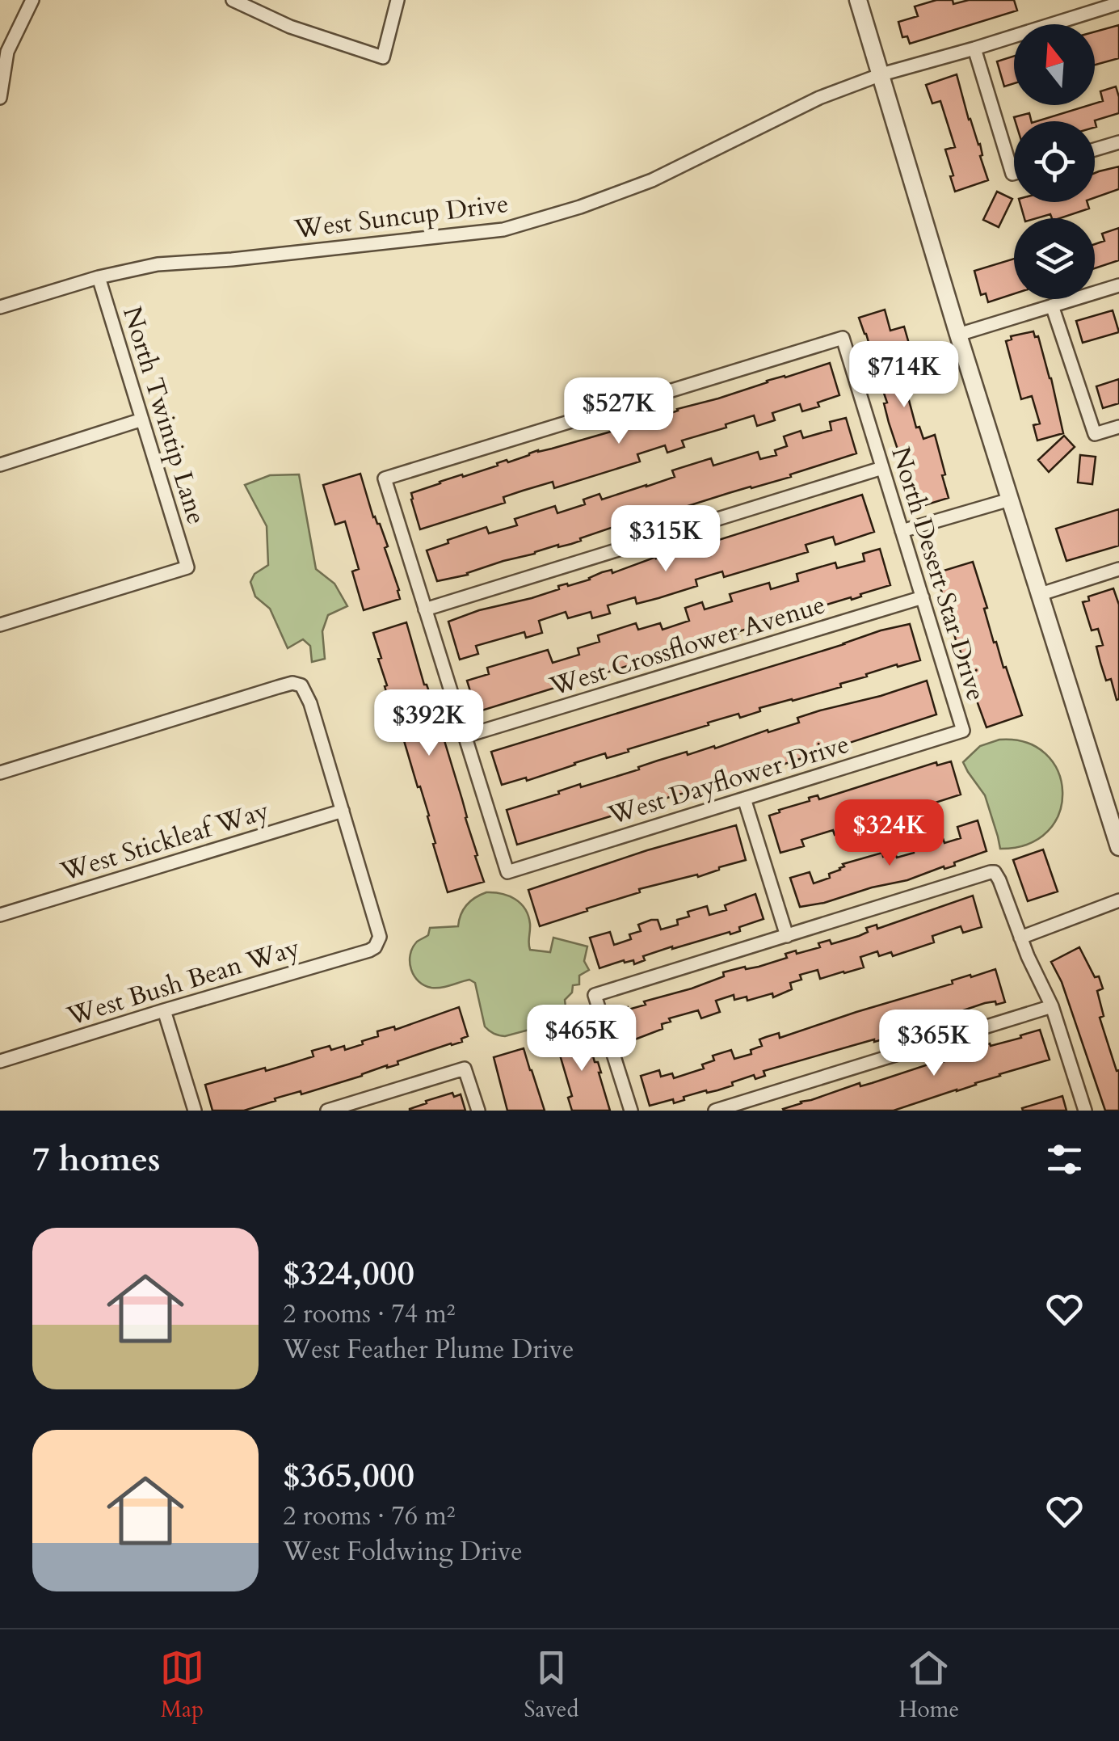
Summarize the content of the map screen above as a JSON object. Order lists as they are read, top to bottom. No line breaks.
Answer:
{"streets":{"street":["West Suncup Drive","North Twintip Lane","North Desert Star Drive","West Crossflower Avenue","West Dayflower Drive","West Stickleaf Way","West Bush Bean Way"]},"crossings":[["West Suncup Drive","North Twintip Lane"],["North Desert Star Drive","West Crossflower Avenue"],["North Desert Star Drive","West Dayflower Drive"],["West Crossflower Avenue","West Dayflower Drive"],["West Stickleaf Way","West Bush Bean Way"]],"north":"top","page":{"price":["$714K","$527K","$315K","$392K","$324K","$465K","$365K"],"heading":"7 homes","list":[{"name":"$324,000","note":"2 rooms · 74 m² · West Feather Plume Drive"},{"name":"$365,000","note":"2 rooms · 76 m² · West Foldwing Drive"}],"tabs":["Map","Saved","Home"]}}
